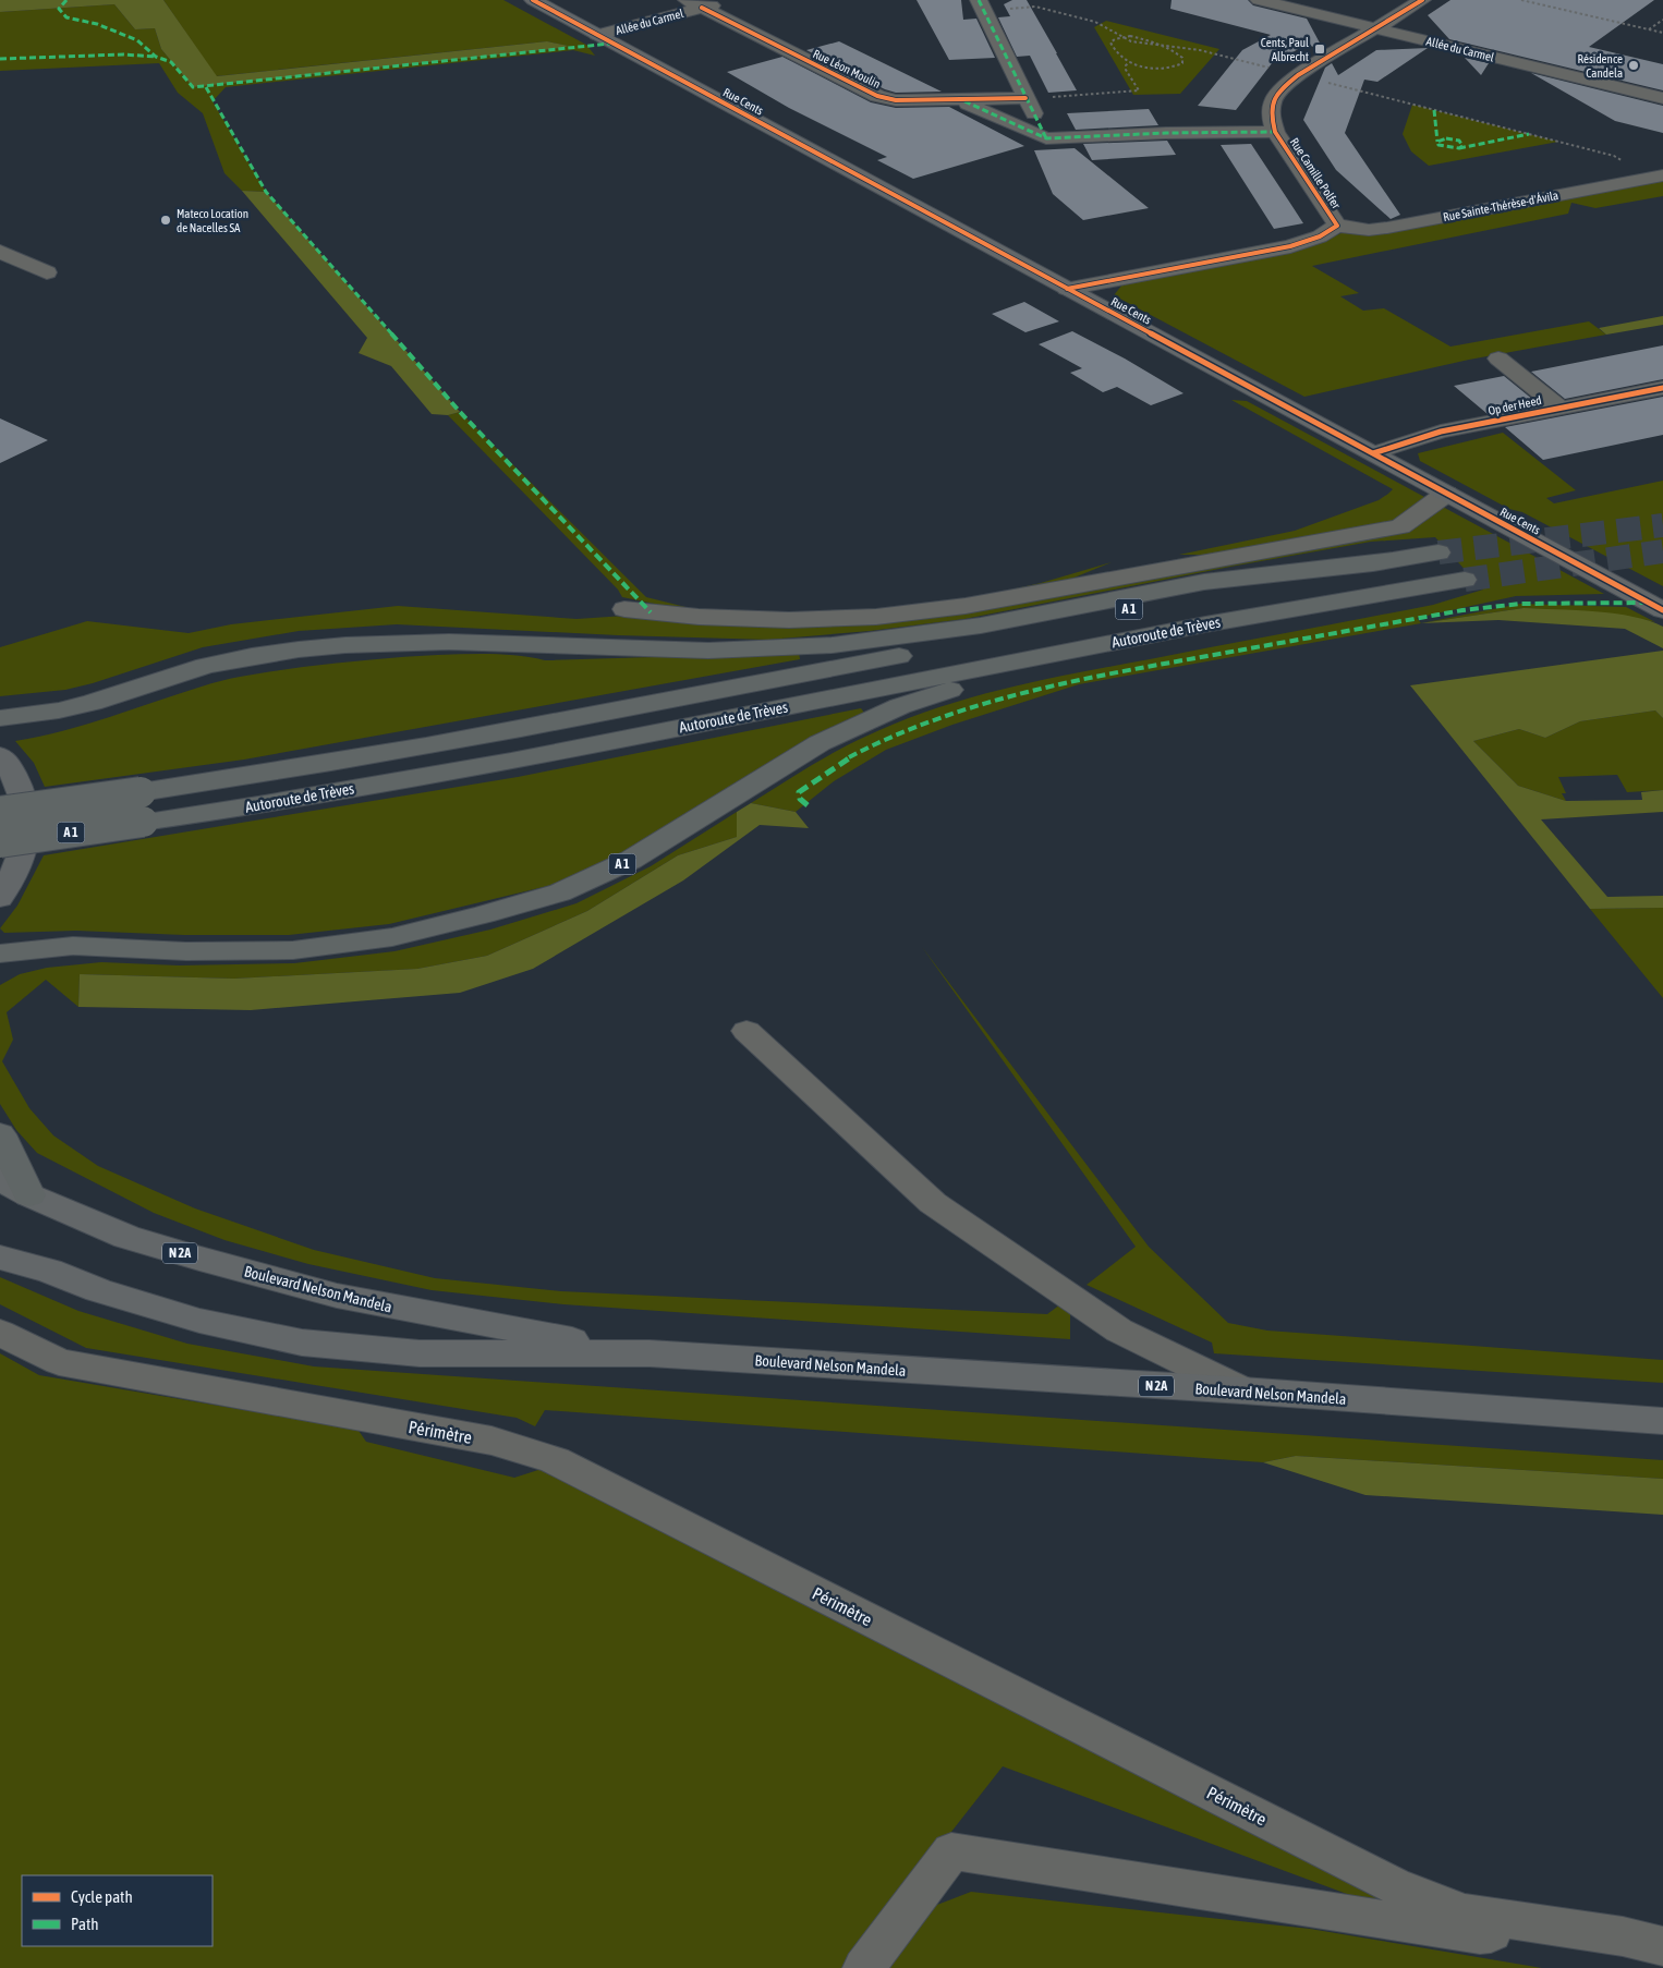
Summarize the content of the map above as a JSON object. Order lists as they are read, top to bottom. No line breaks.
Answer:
{"streets":{"highway":["A 1","Autoroute de Trèves"],"main road":["Rue Cents","N 2A","Boulevard Nelson Mandela"],"street":["Allée du Carmel","Rue Léon Moulin","Rue Camille Polfer","Rue Sainte-Thérèse-d'Ávila","Op der Heed","Périmètre"]},"crossings":[["Allée du Carmel","Rue Léon Moulin"],["Allée du Carmel","Rue Cents"],["Allée du Carmel","Rue Camille Polfer"],["Rue Léon Moulin","Rue Camille Polfer"],["Rue Cents","Rue Camille Polfer"],["Rue Cents","Op der Heed"],["Rue Camille Polfer","Rue Sainte-Thérèse-d'Ávila"],["A 1","Autoroute de Trèves"]],"places":{"transit":["Cents, Paul Albrecht"],"other":["Résidence Candela","Mateco Location de Nacelles SA"]},"legend":["Cycle path","Path"]}
